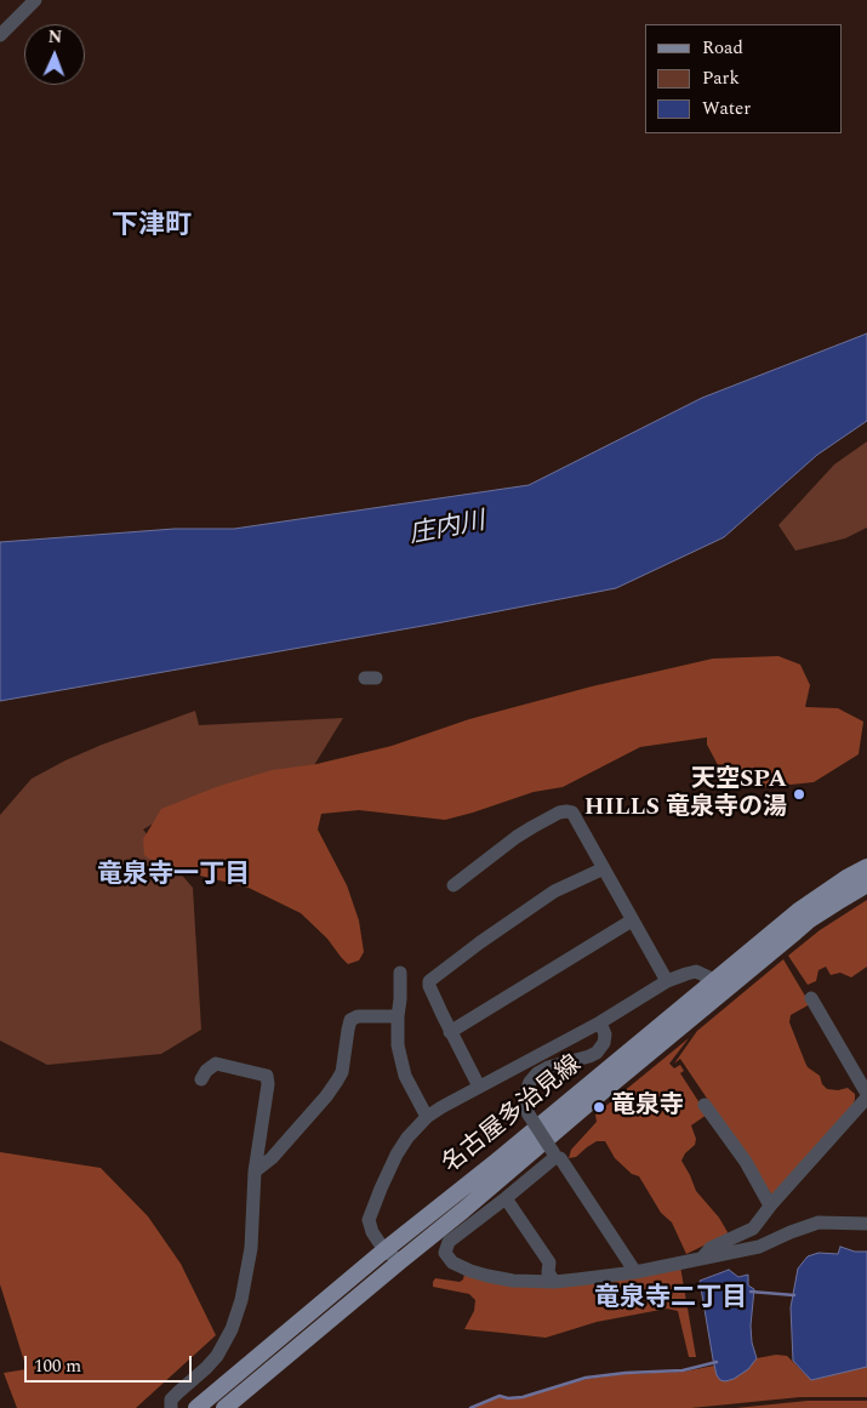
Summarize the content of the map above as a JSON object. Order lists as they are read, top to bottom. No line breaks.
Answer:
{"streets":{"main road":["名古屋多治見線"]},"districts":["下津町","竜泉寺一丁目","竜泉寺二丁目"],"water":["庄内川"],"places":["天空SPA HILLS 竜泉寺の湯","竜泉寺"],"legend":["Road","Park","Water"],"scale_bar":"100 m","north":"top"}
